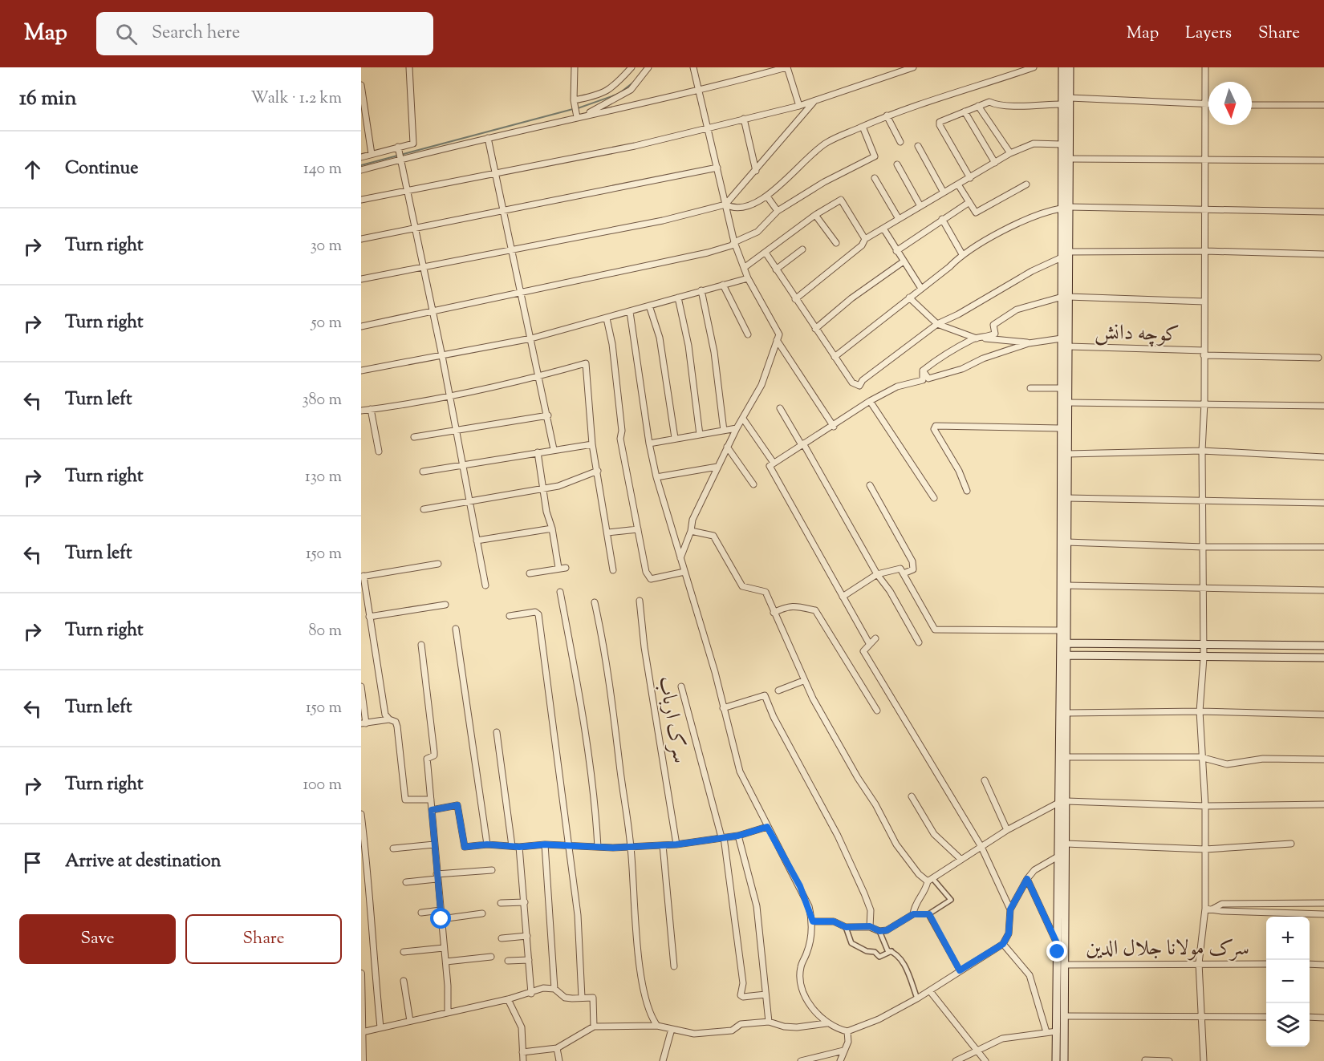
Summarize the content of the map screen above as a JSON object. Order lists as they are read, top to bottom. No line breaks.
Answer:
{"streets":{"street":["کوچه دانش","سرک ارباب","سرک مولانا جلال الدین"]},"north":"bottom","page":{"header":"Map","search":"Search here","nav":["Map","Layers","Share"],"heading":["16 min","Walk · 1.2 km"],"list":[["Continue","140 m"],["Turn right","30 m"],["Turn right","50 m"],["Turn left","380 m"],["Turn right","130 m"],["Turn left","150 m"],["Turn right","80 m"],["Turn left","150 m"],["Turn right","100 m"],"Arrive at destination"],"buttons":["Save","Share"],"map_buttons":["+","−"]}}
